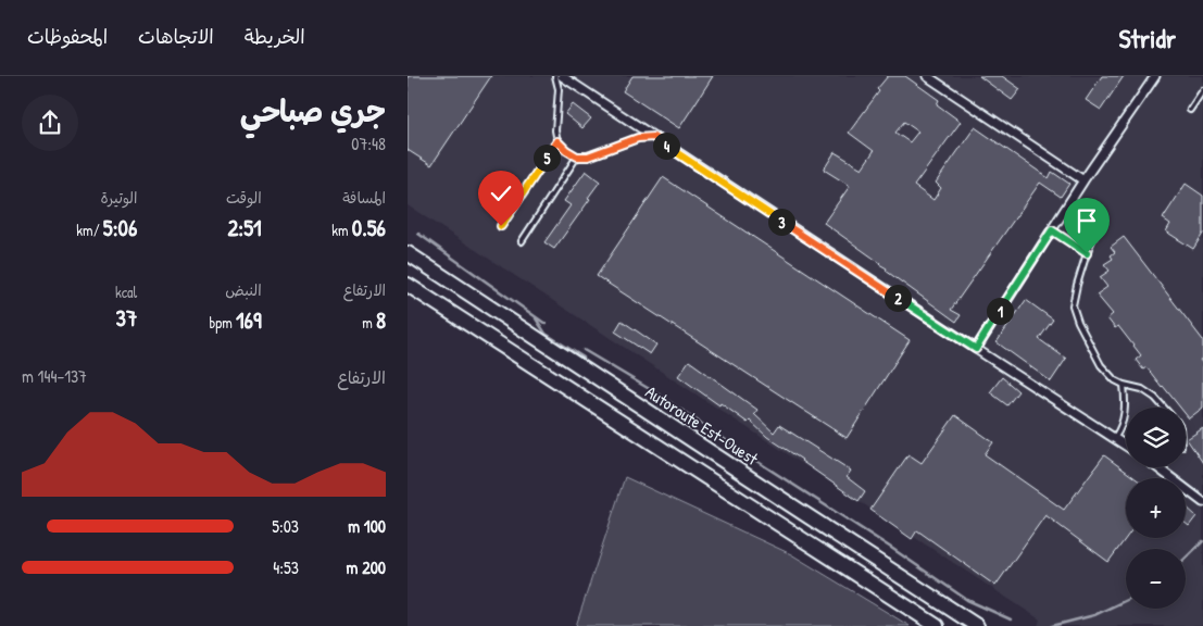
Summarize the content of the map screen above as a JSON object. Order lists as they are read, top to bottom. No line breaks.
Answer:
{"streets":{"highway":["Autoroute Est-Ouest"]},"page":{"header":"Stridr","nav":["الخريطة","الاتجاهات","المحفوظات"],"heading":["جري صباحي","07:48"],"pins":["4","5","3","2","1"],"stats":[["المسافة","0.56 km"],["الوقت","2:51"],["الوتيرة","5:06 /km"],["الارتفاع","8 m"],["النبض","169 bpm"],["kcal","37"]],"chart":["الارتفاع","137–144 m"],"map_buttons":["+","−"],"list":[{"name":"100 m","note":"5:03"},{"name":"200 m","note":"4:53"}]}}
